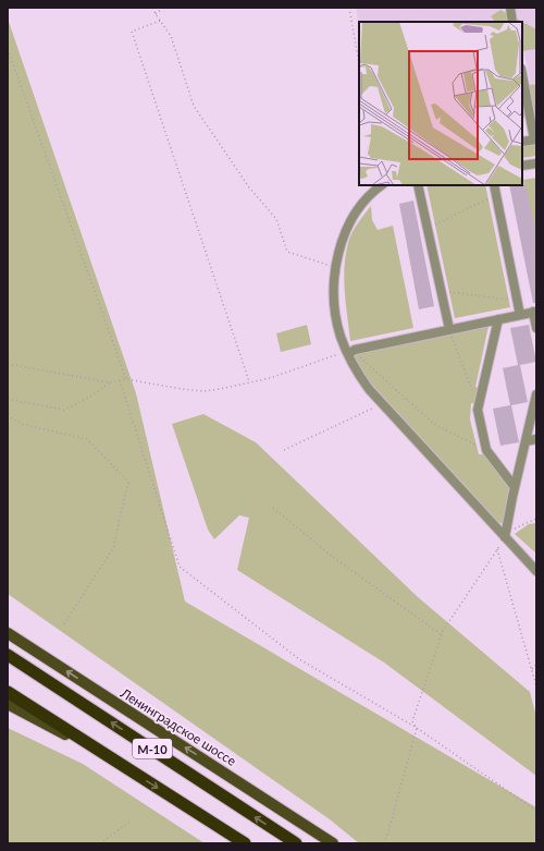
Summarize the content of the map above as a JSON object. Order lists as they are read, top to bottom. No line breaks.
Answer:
{"streets":{"highway":["М-10"],"main road":["Ленинградское шоссе"]}}
